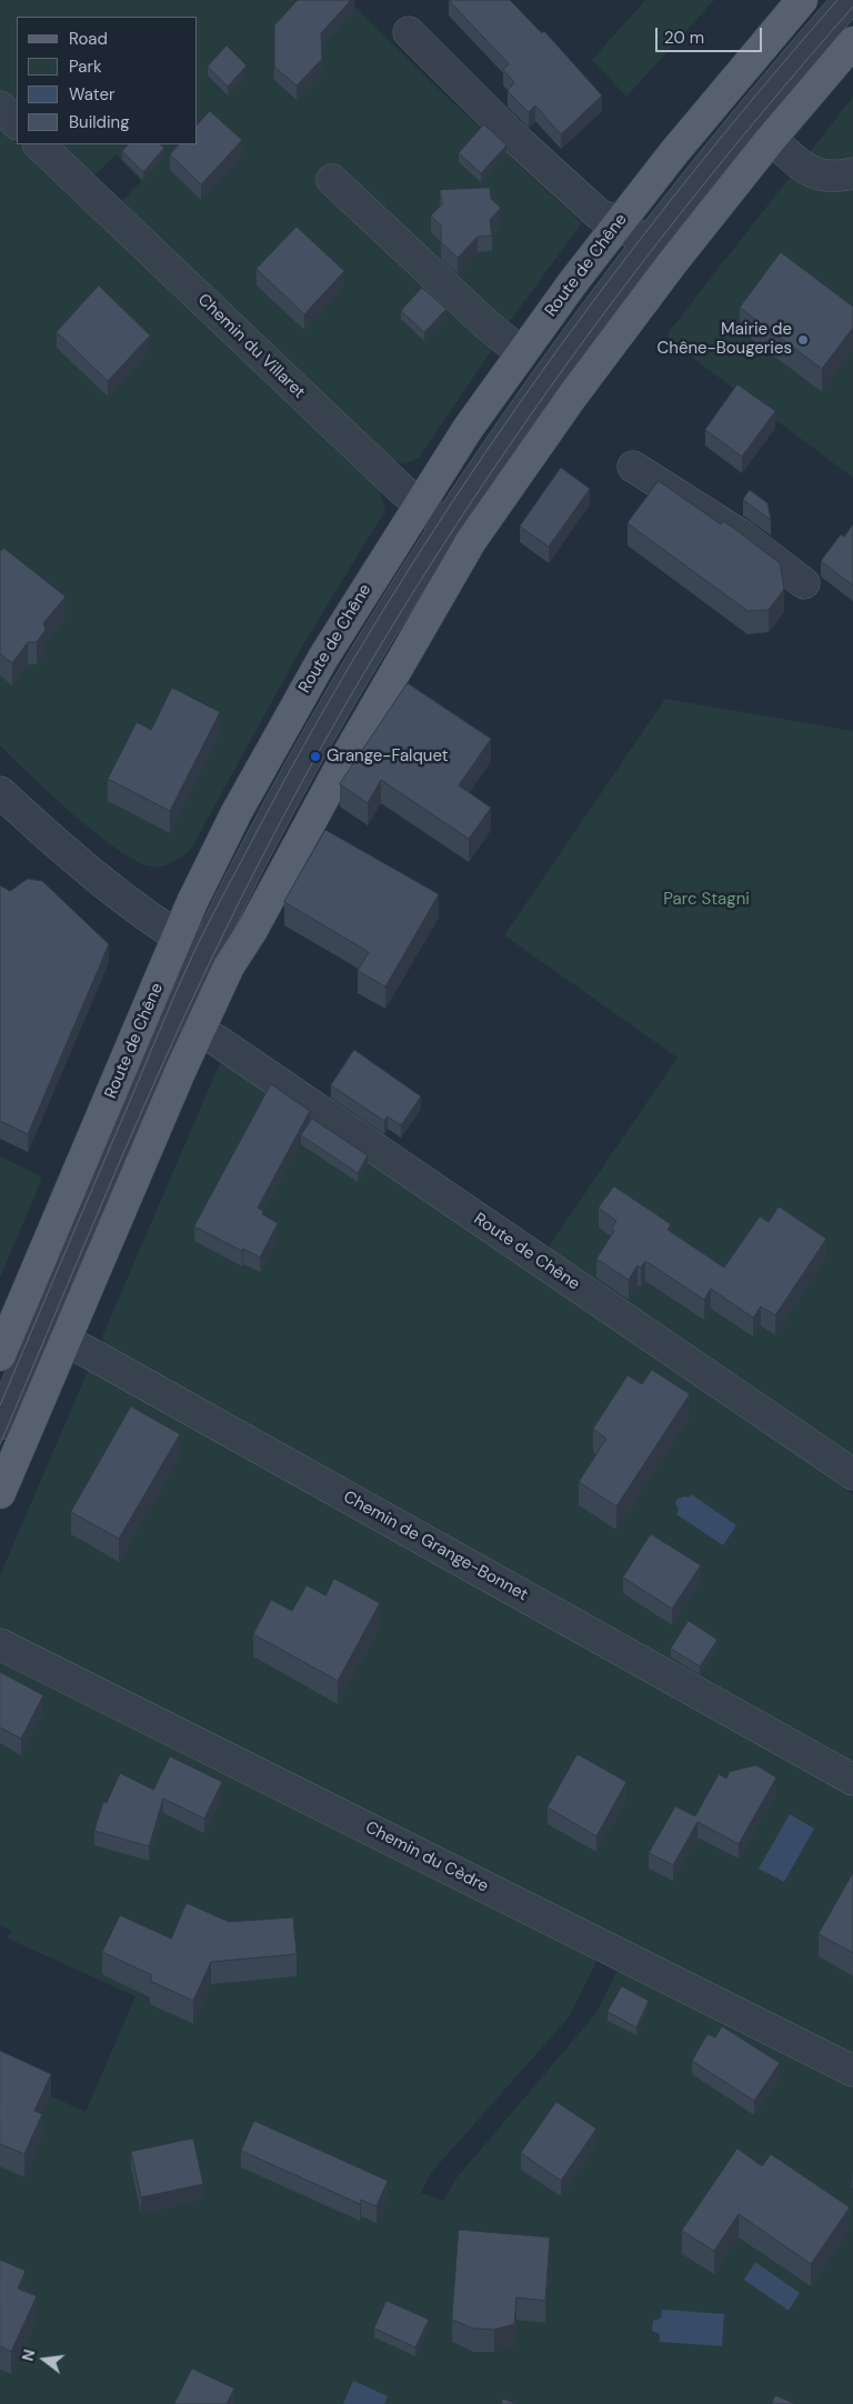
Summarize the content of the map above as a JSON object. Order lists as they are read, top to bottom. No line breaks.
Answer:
{"streets":{"main road":["Route de Chêne"],"street":["Chemin du Villaret","Chemin de Grange-Bonnet","Chemin du Cèdre"]},"crossings":[["Route de Chêne","Chemin du Villaret"],["Route de Chêne","Chemin de Grange-Bonnet"]],"parks":["Parc Stagni"],"places":["Mairie de Chêne-Bougeries","Grange-Falquet"],"legend":["Road","Park","Water","Building"],"scale_bar":"20 m","north":"left"}
